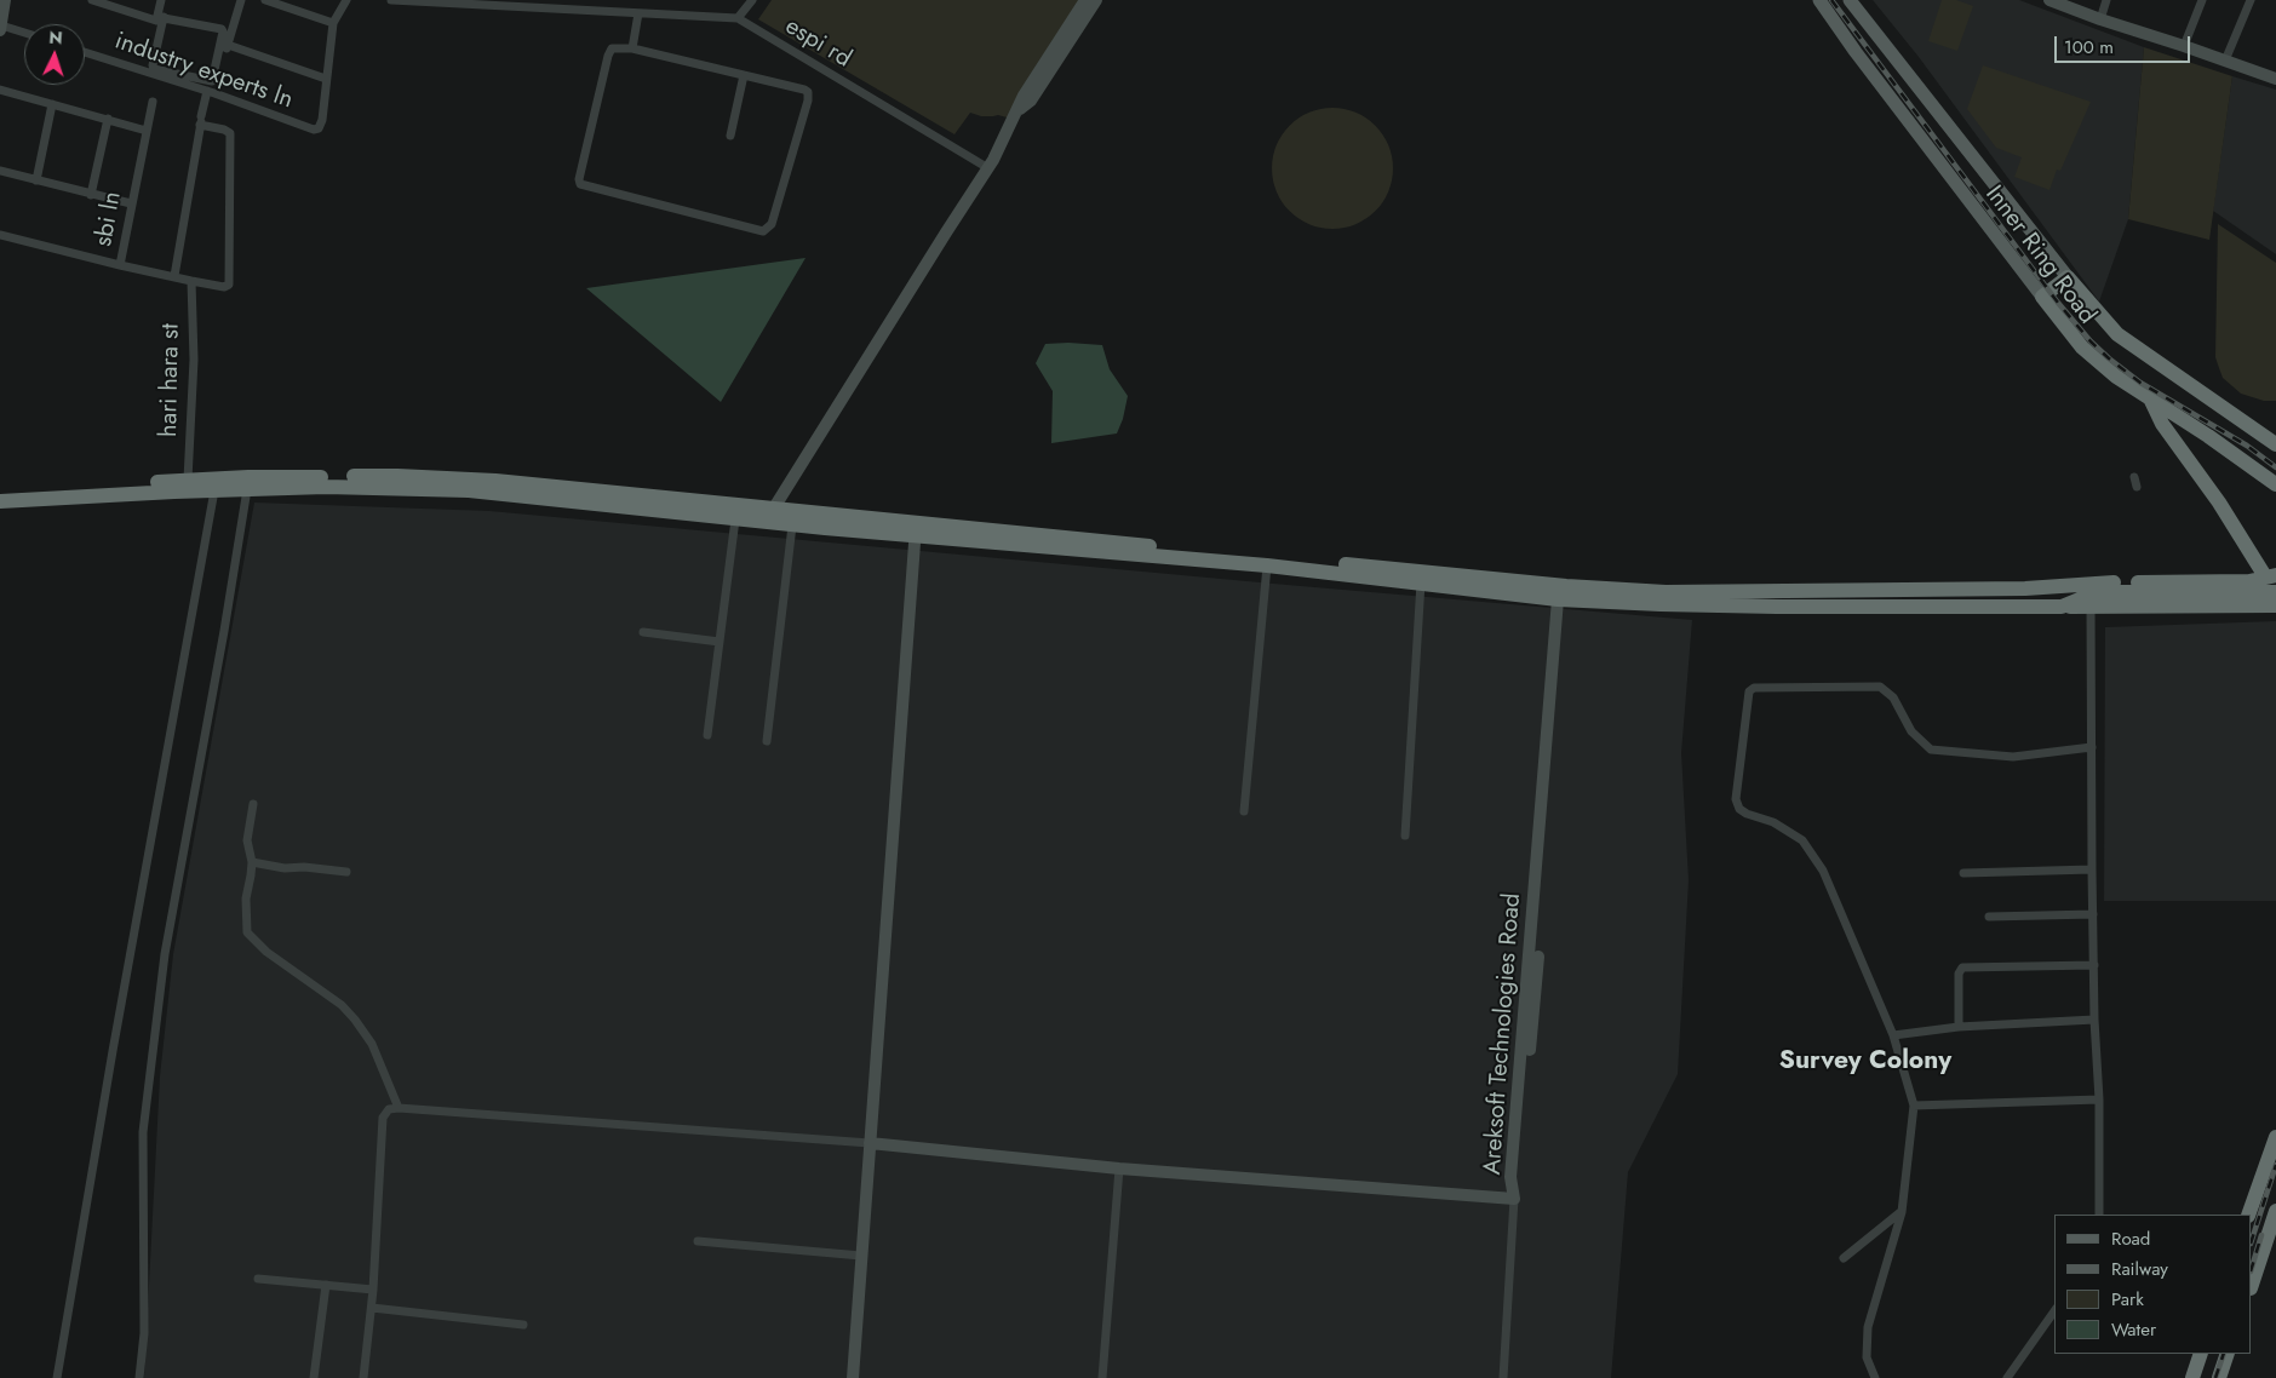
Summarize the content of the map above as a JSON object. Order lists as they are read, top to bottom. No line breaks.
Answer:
{"streets":{"highway":["Inner Ring Road"],"street":["espi rd","industry experts ln","sbi ln","hari hara st","Areksoft Technologies Road"]},"districts":["Survey Colony"],"legend":["Road","Railway","Park","Water"],"scale_bar":"100 m","north":"top"}
